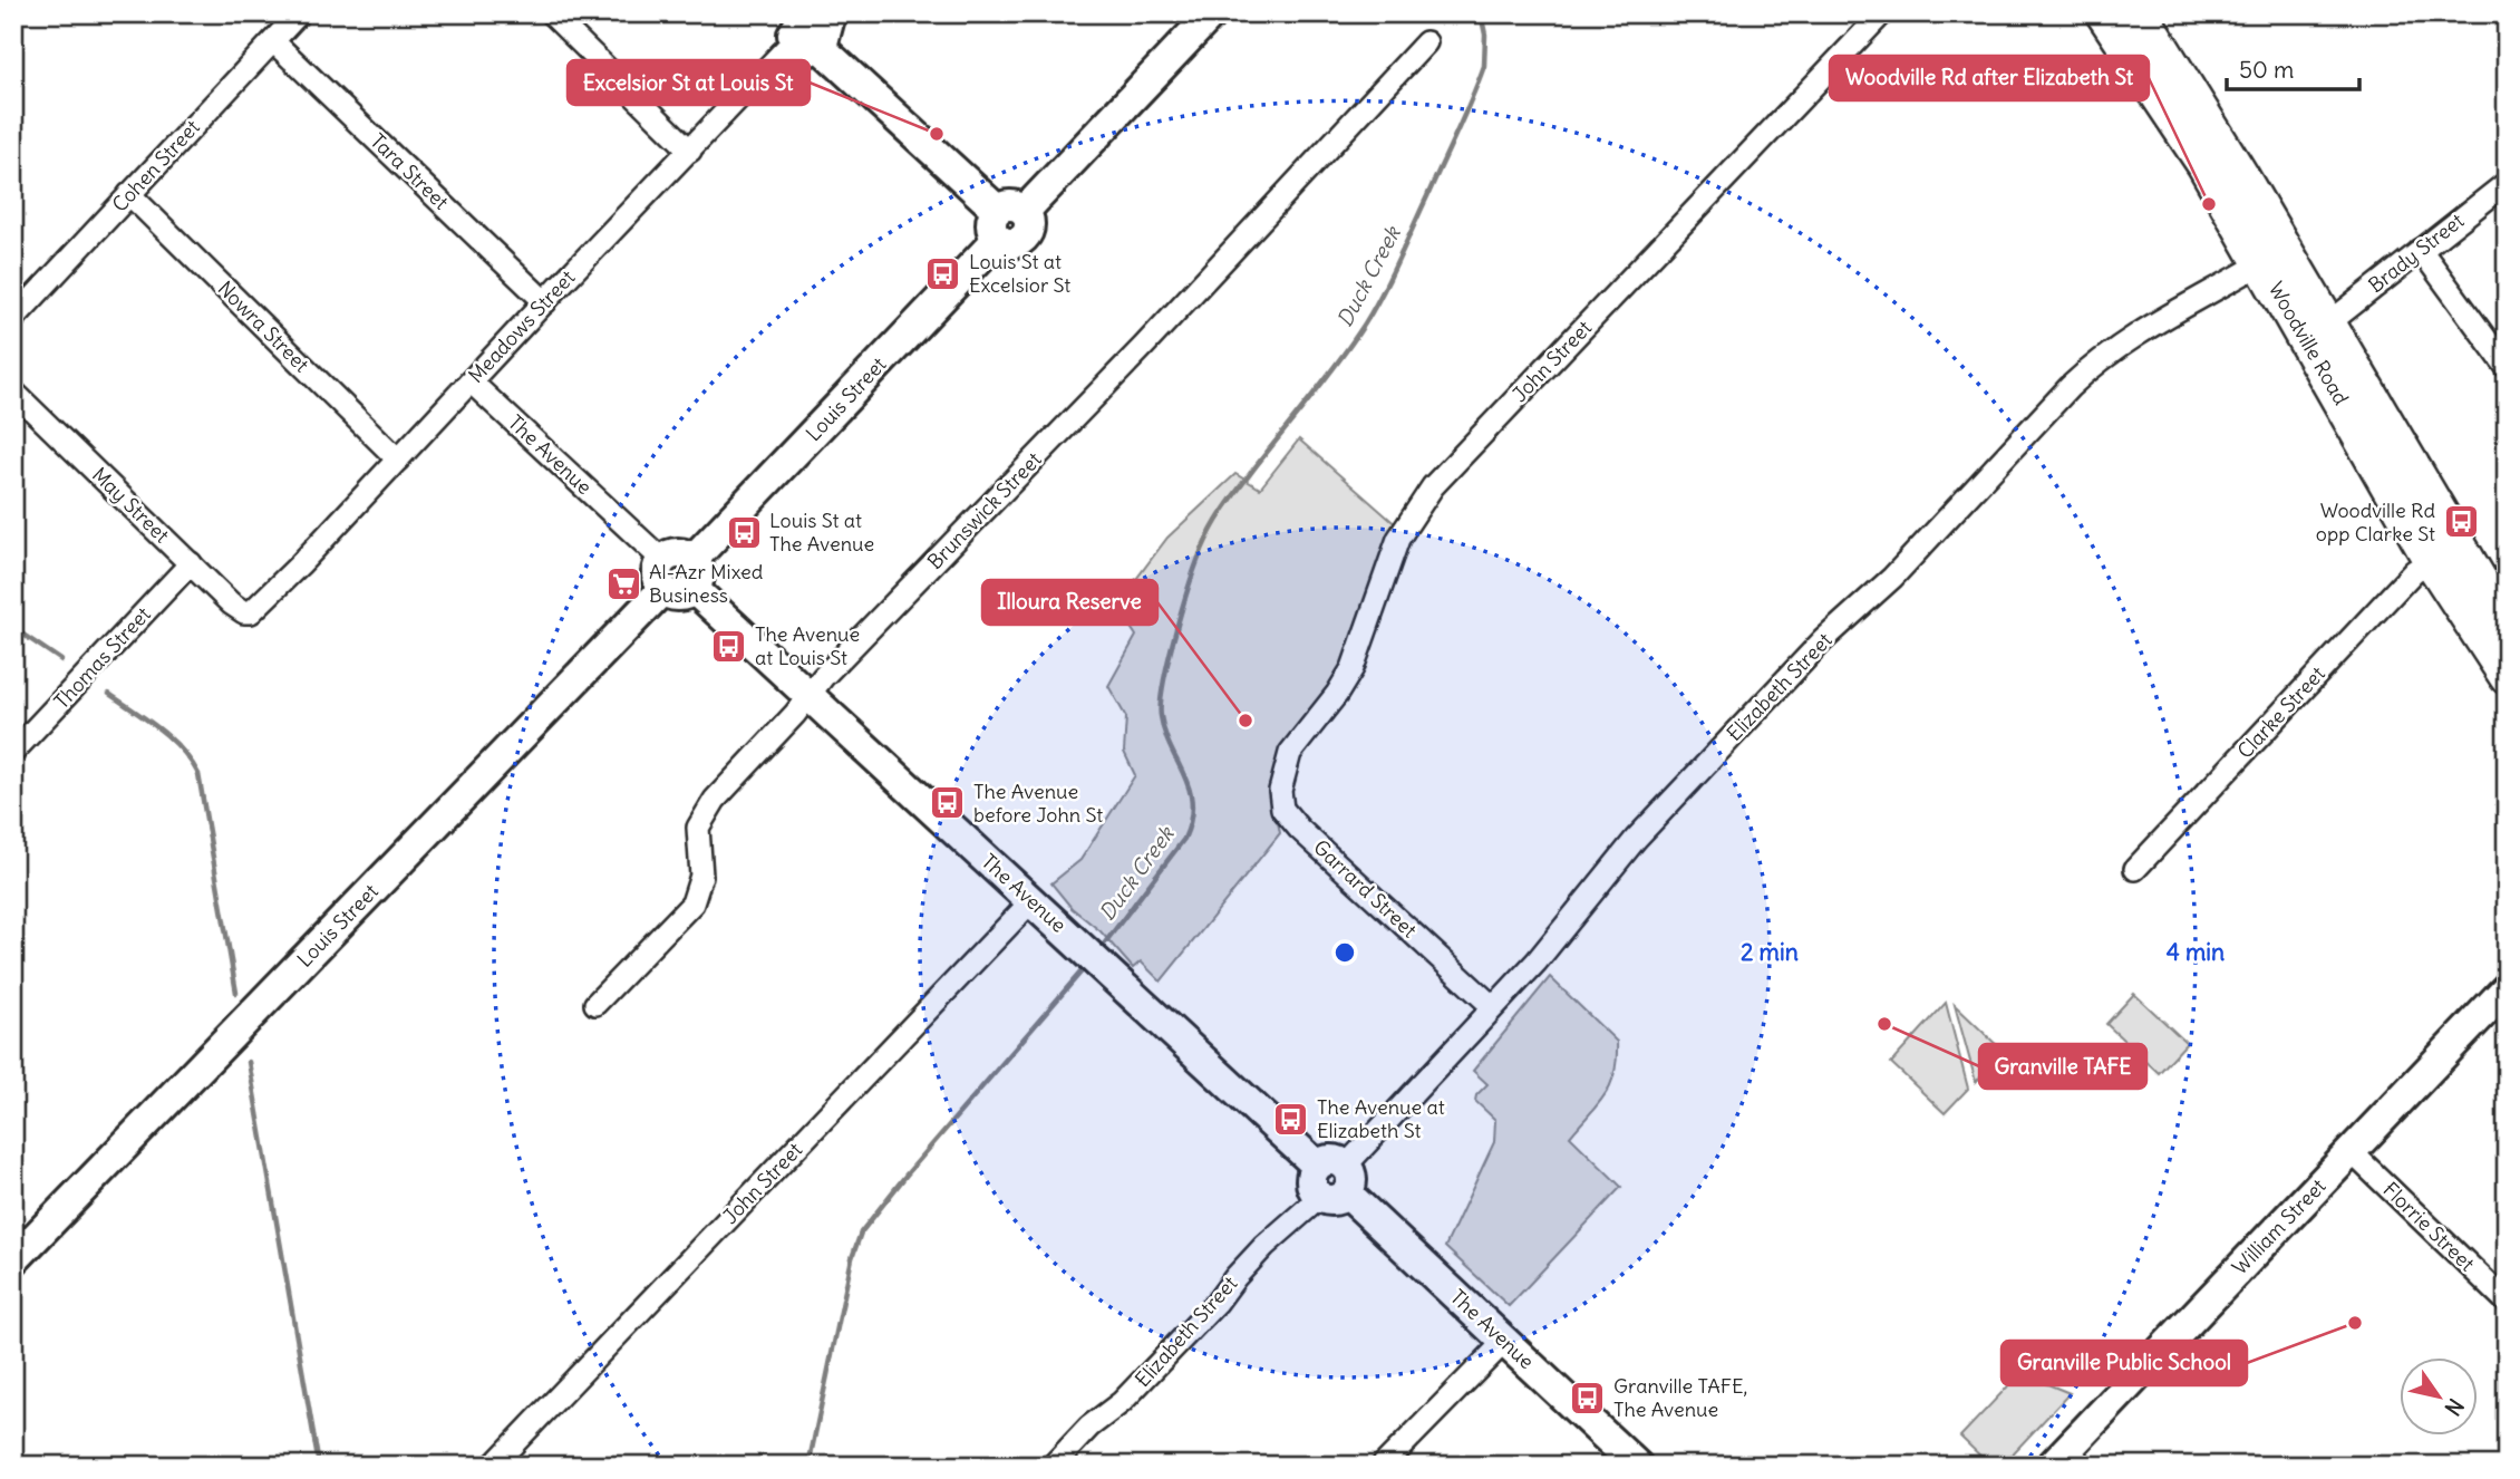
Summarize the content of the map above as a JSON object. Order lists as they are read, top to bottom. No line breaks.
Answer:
{"streets":{"main road":["Woodville Road"],"street":["Cohen Street","Tara Street","Brady Street","Nowra Street","Meadows Street","John Street","Louis Street","The Avenue","May Street","Brunswick Street","Thomas Street","Elizabeth Street","Clarke Street","Garrard Street","William Street","Florrie Street"]},"crossings":[["Cohen Street","Tara Street"],["Cohen Street","Nowra Street"],["Tara Street","Meadows Street"],["Brady Street","Woodville Road"],["Nowra Street","Meadows Street"],["Meadows Street","The Avenue"],["Meadows Street","May Street"],["Woodville Road","Elizabeth Street"],["Woodville Road","Clarke Street"],["John Street","The Avenue"],["John Street","Garrard Street"],["Louis Street","The Avenue"],["The Avenue","Brunswick Street"],["The Avenue","Elizabeth Street"],["May Street","Thomas Street"],["Elizabeth Street","Garrard Street"],["William Street","Florrie Street"]],"water":["Duck Creek"],"places":{"other":["Excelsior St at Louis St","Woodville Rd after Elizabeth St","Illoura Reserve","Granville TAFE","Granville Public School"],"bus stop":["Louis St at Excelsior St","Woodville Rd opp Clarke St","Louis St at The Avenue","The Avenue at Louis St","The Avenue before John St","The Avenue at Elizabeth St","Granville TAFE, The Avenue"],"supermarket":["Al-Azr Mixed Business"]},"scale_bar":"50 m","north":"bottom right","rings":["2 min","4 min"]}
